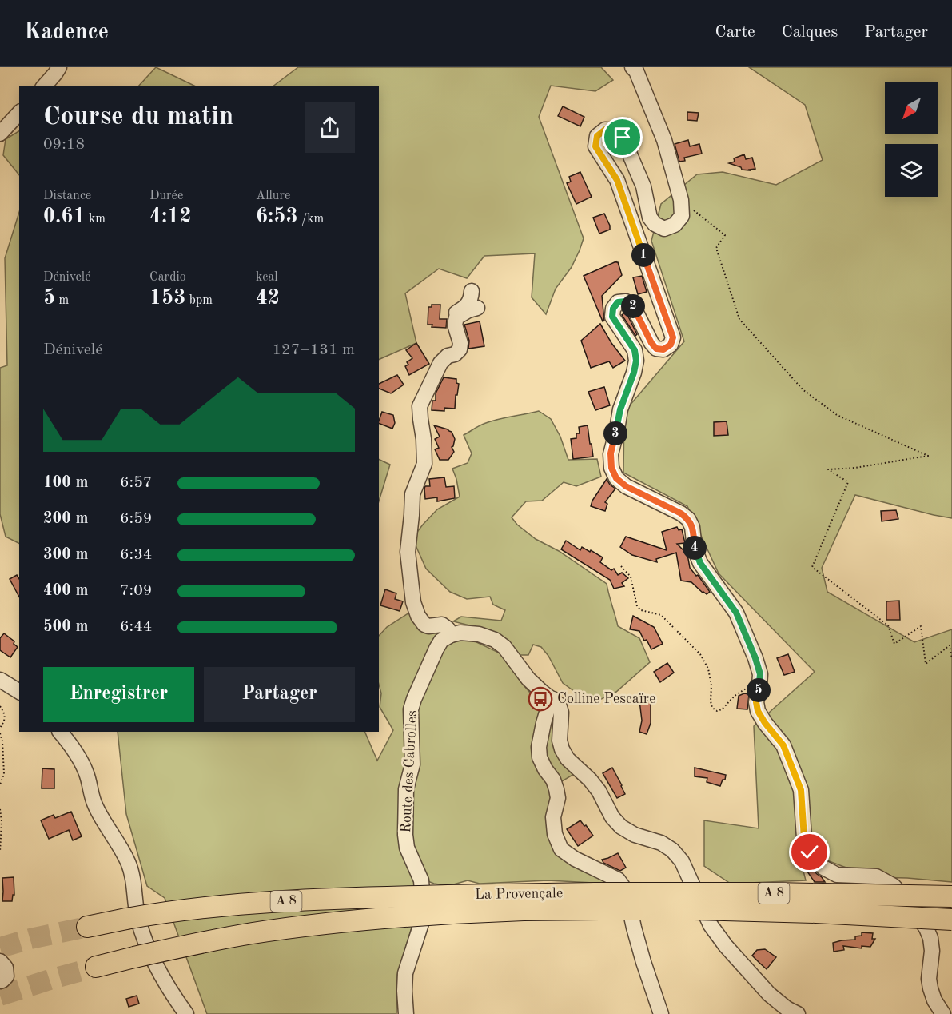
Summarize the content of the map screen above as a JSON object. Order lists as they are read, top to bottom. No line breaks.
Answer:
{"streets":{"highway":["A 8","La Provençale"],"street":["Route des Cabrolles"]},"places":{"bus stop":["Colline Pescaïre"]},"north":"bottom left","page":{"header":"Kadence","nav":["Carte","Calques","Partager"],"heading":["Course du matin","09:18"],"stats":[["Distance","0.61 km"],["Durée","4:12"],["Allure","6:53 /km"],["Dénivelé","5 m"],["Cardio","153 bpm"],["kcal","42"]],"pins":["1","2","3","4","5"],"chart":["Dénivelé","127–131 m"],"list":[{"name":"100 m","note":"6:57"},{"name":"200 m","note":"6:59"},{"name":"300 m","note":"6:34"},{"name":"400 m","note":"7:09"},{"name":"500 m","note":"6:44"}],"buttons":["Enregistrer","Partager"]}}
